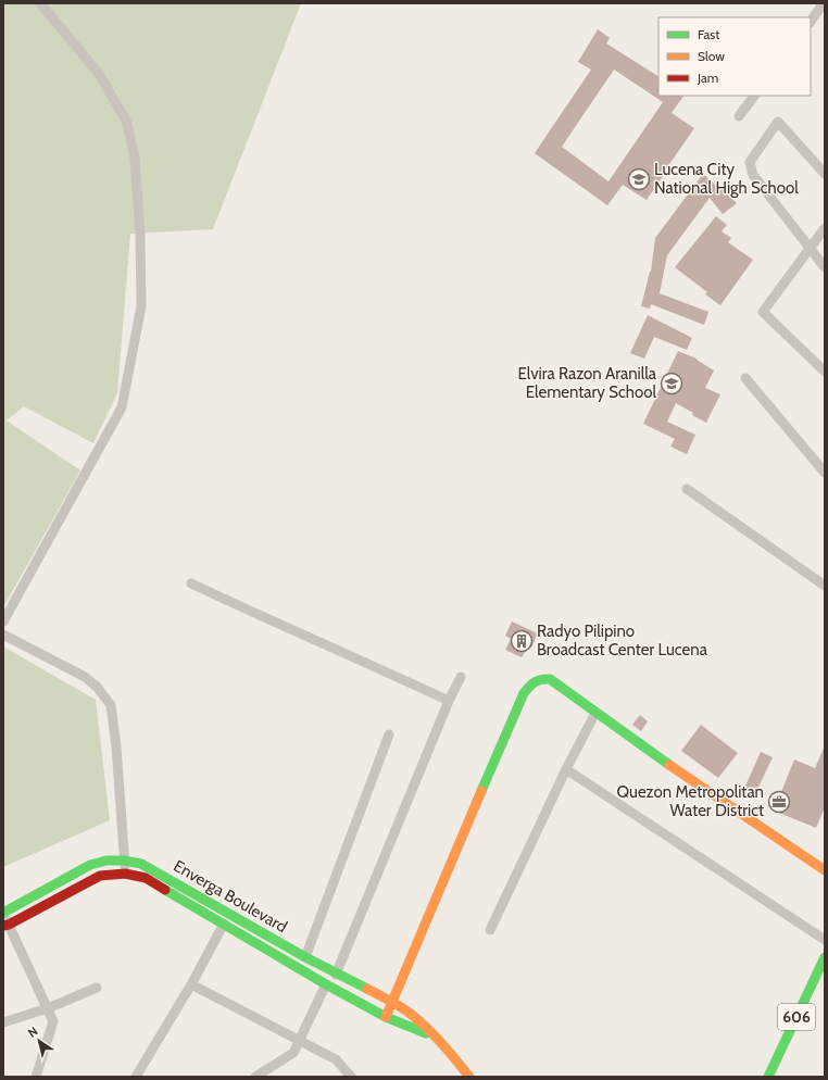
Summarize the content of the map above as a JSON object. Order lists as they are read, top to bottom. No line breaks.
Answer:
{"streets":{"street":["Enverga Boulevard","606"]},"places":{"school or university":["Lucena City National High School","Elvira Razon Aranilla Elementary School"],"building":["Radyo Pilipino Broadcast Center Lucena"],"office":["Quezon Metropolitan Water District"]},"legend":["Fast","Slow","Jam"],"north":"top left"}
